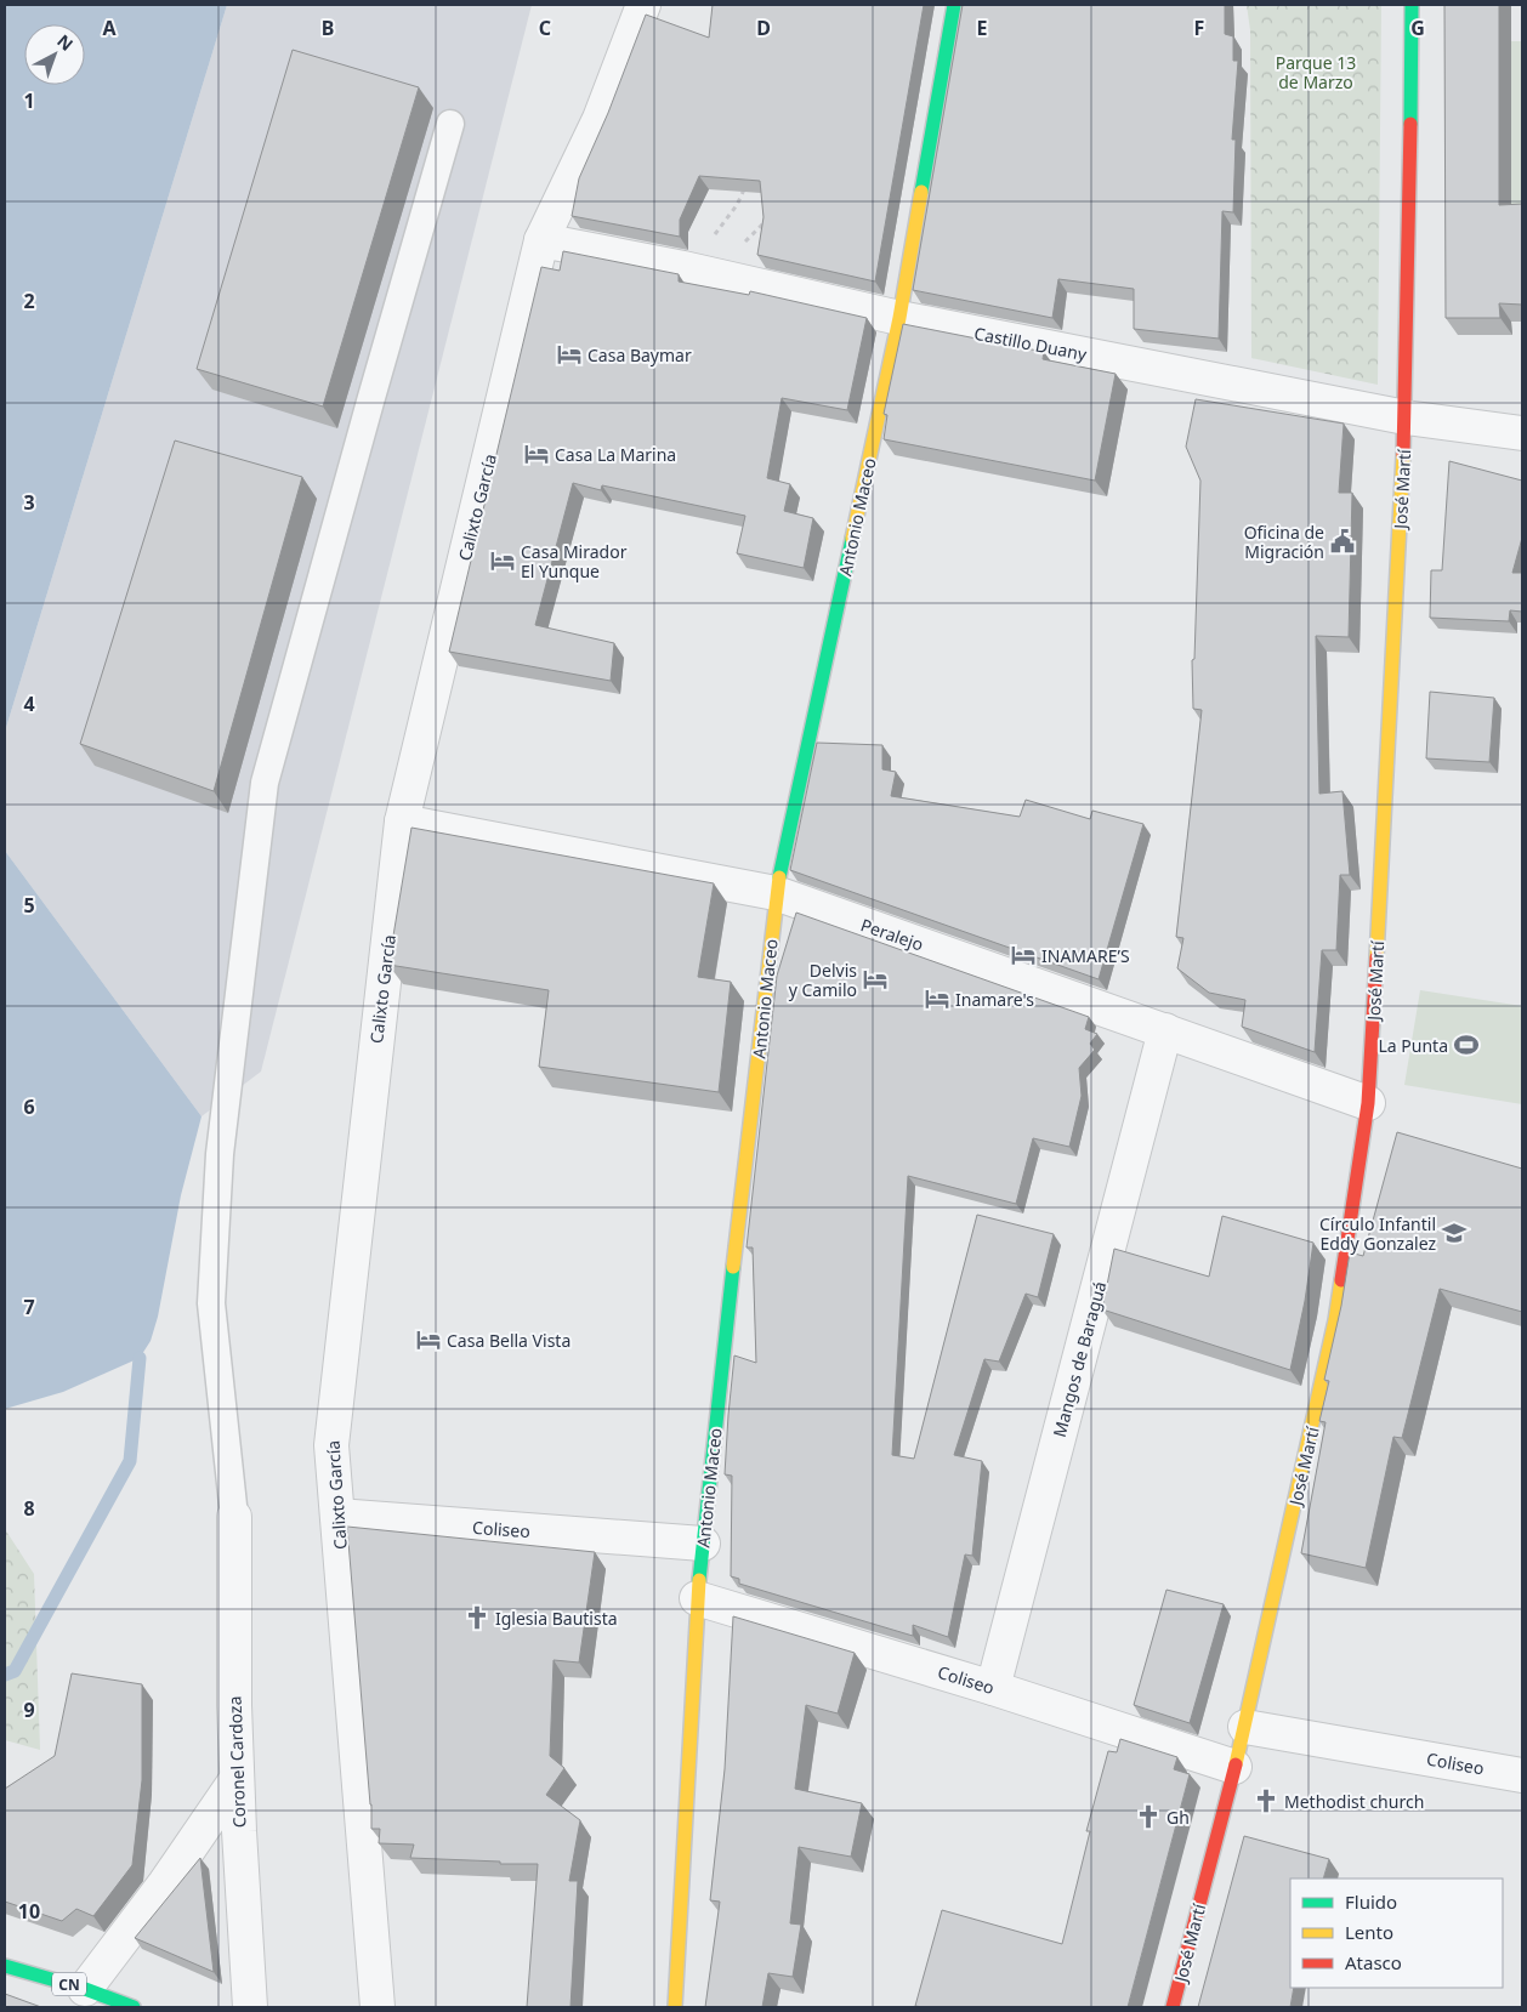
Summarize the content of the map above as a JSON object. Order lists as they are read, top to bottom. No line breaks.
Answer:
{"streets":{"main road":["José Martí","Antonio Maceo","CN"],"street":["Castillo Duany","Calixto García","Peralejo","Mangos de Baraguá","Coliseo","Coronel Cardoza"]},"crossings":[["Castillo Duany","José Martí"],["Castillo Duany","Calixto García"],["Castillo Duany","Antonio Maceo"],["José Martí","Peralejo"],["José Martí","Coliseo"],["Calixto García","Peralejo"],["Calixto García","Coliseo"],["Antonio Maceo","Peralejo"],["Antonio Maceo","Coliseo"],["Peralejo","Mangos de Baraguá"],["Mangos de Baraguá","Coliseo"]],"parks":["Parque 13 de Marzo"],"places":{"hotel":["Casa Baymar","Casa La Marina","Casa Mirador El Yunque","INAMARE’S","Delvis y Camilo","Inamare's","Casa Bella Vista"],"public building":["Oficina de Migración"],"sports":["La Punta"],"school or university":["Círculo Infantil Eddy Gonzalez"],"church":["Iglesia Bautista","Methodist church","Gh"]},"legend":["Fluido","Lento","Atasco"],"north":"top right","grid":{"columns":["A","B","C","D","E","F","G"],"rows":["1","2","3","4","5","6","7","8","9","10"]}}
